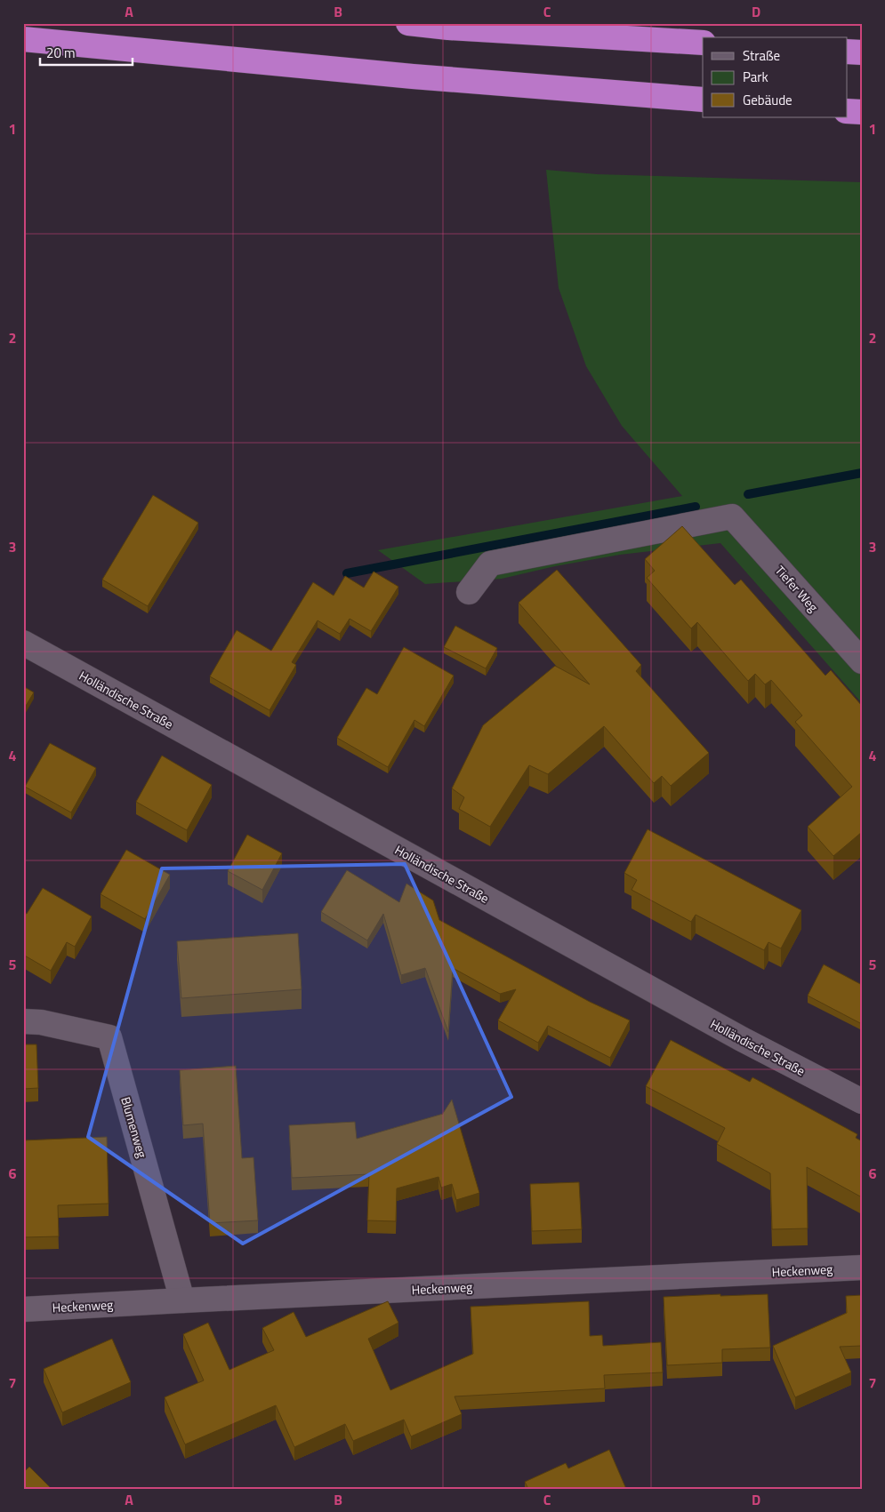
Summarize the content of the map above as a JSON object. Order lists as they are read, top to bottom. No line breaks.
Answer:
{"streets":{"street":["Tiefer Weg","Holländische Straße","Blumenweg","Heckenweg"]},"crossings":[["Blumenweg","Heckenweg"]],"legend":["Straße","Park","Gebäude"],"scale_bar":"20 m","grid":{"columns":["A","B","C","D"],"rows":["1","2","3","4","5","6","7"]}}
